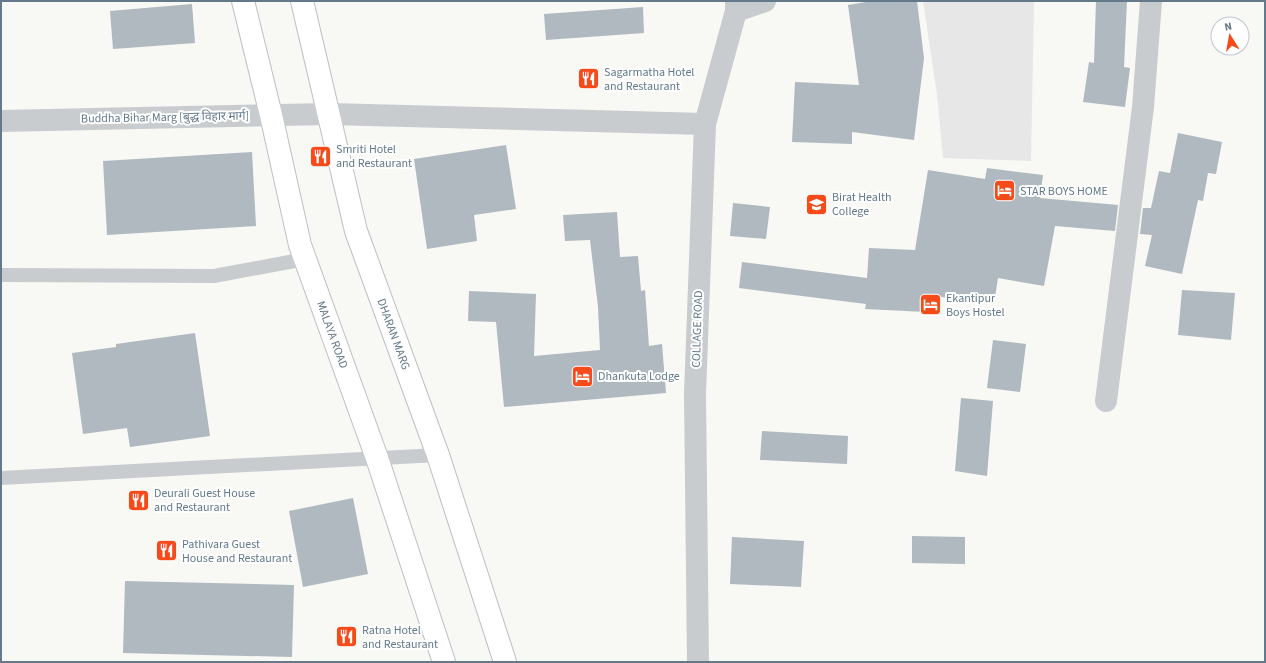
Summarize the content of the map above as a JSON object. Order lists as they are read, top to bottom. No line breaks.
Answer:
{"streets":{"main road":["DHARAN MARG","MALAYA ROAD"],"street":["Buddha Bihar Marg [बुद्ध विहार मार्ग]","COLLAGE ROAD"]},"crossings":[["Buddha Bihar Marg [बुद्ध विहार मार्ग]","COLLAGE ROAD"],["Buddha Bihar Marg [बुद्ध विहार मार्ग]","DHARAN MARG"],["Buddha Bihar Marg [बुद्ध विहार मार्ग]","MALAYA ROAD"]],"places":{"restaurant":["Sagarmatha Hotel and Restaurant","Smriti Hotel and Restaurant","Deurali Guest House and Restaurant","Pathivara Guest House and Restaurant","Ratna Hotel and Restaurant"],"hotel":["STAR BOYS HOME","Ekantipur Boys Hostel","Dhankuta Lodge"],"school or university":["Birat Health College"]},"north":"top"}
